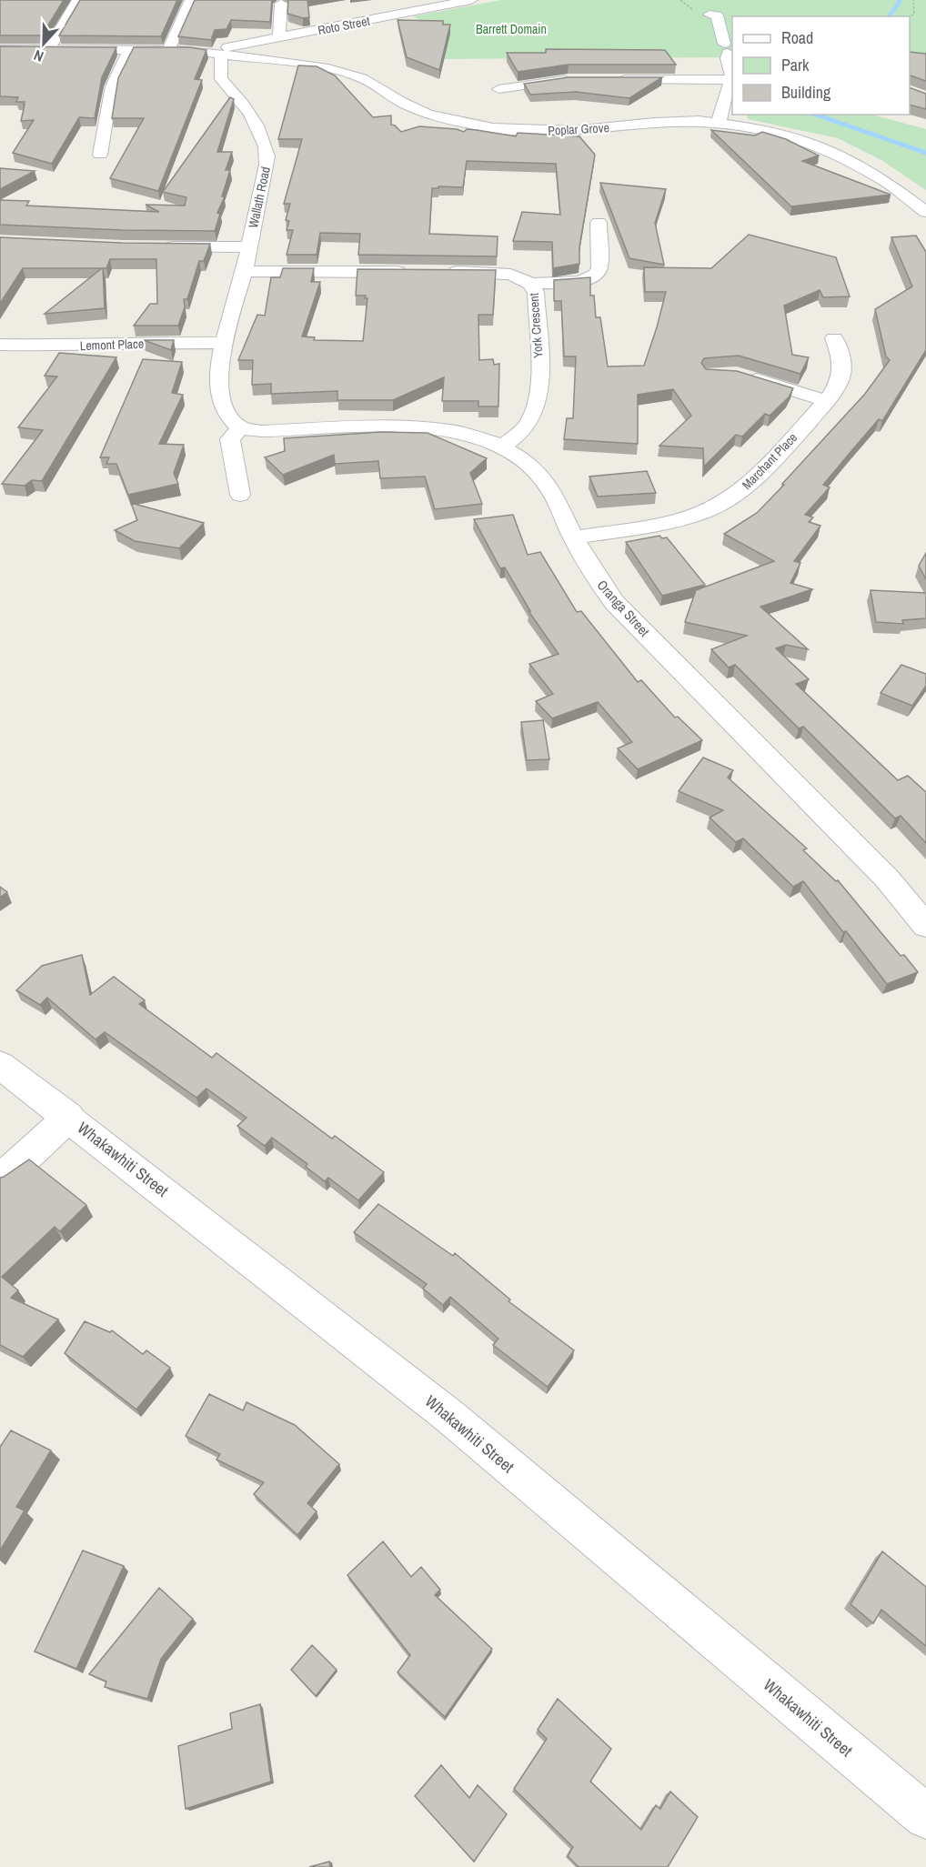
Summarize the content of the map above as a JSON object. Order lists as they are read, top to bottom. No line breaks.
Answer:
{"streets":{"street":["Roto Street","Poplar Grove","Wallath Road","York Crescent","Lemont Place","Marchant Place","Oranga Street","Whakawhiti Street"]},"crossings":[["Roto Street","Poplar Grove"],["Roto Street","Wallath Road"],["Poplar Grove","Wallath Road"],["Wallath Road","Lemont Place"],["Wallath Road","Oranga Street"],["York Crescent","Oranga Street"],["Marchant Place","Oranga Street"]],"parks":["Barrett Domain"],"legend":["Road","Park","Building"],"north":"bottom"}
